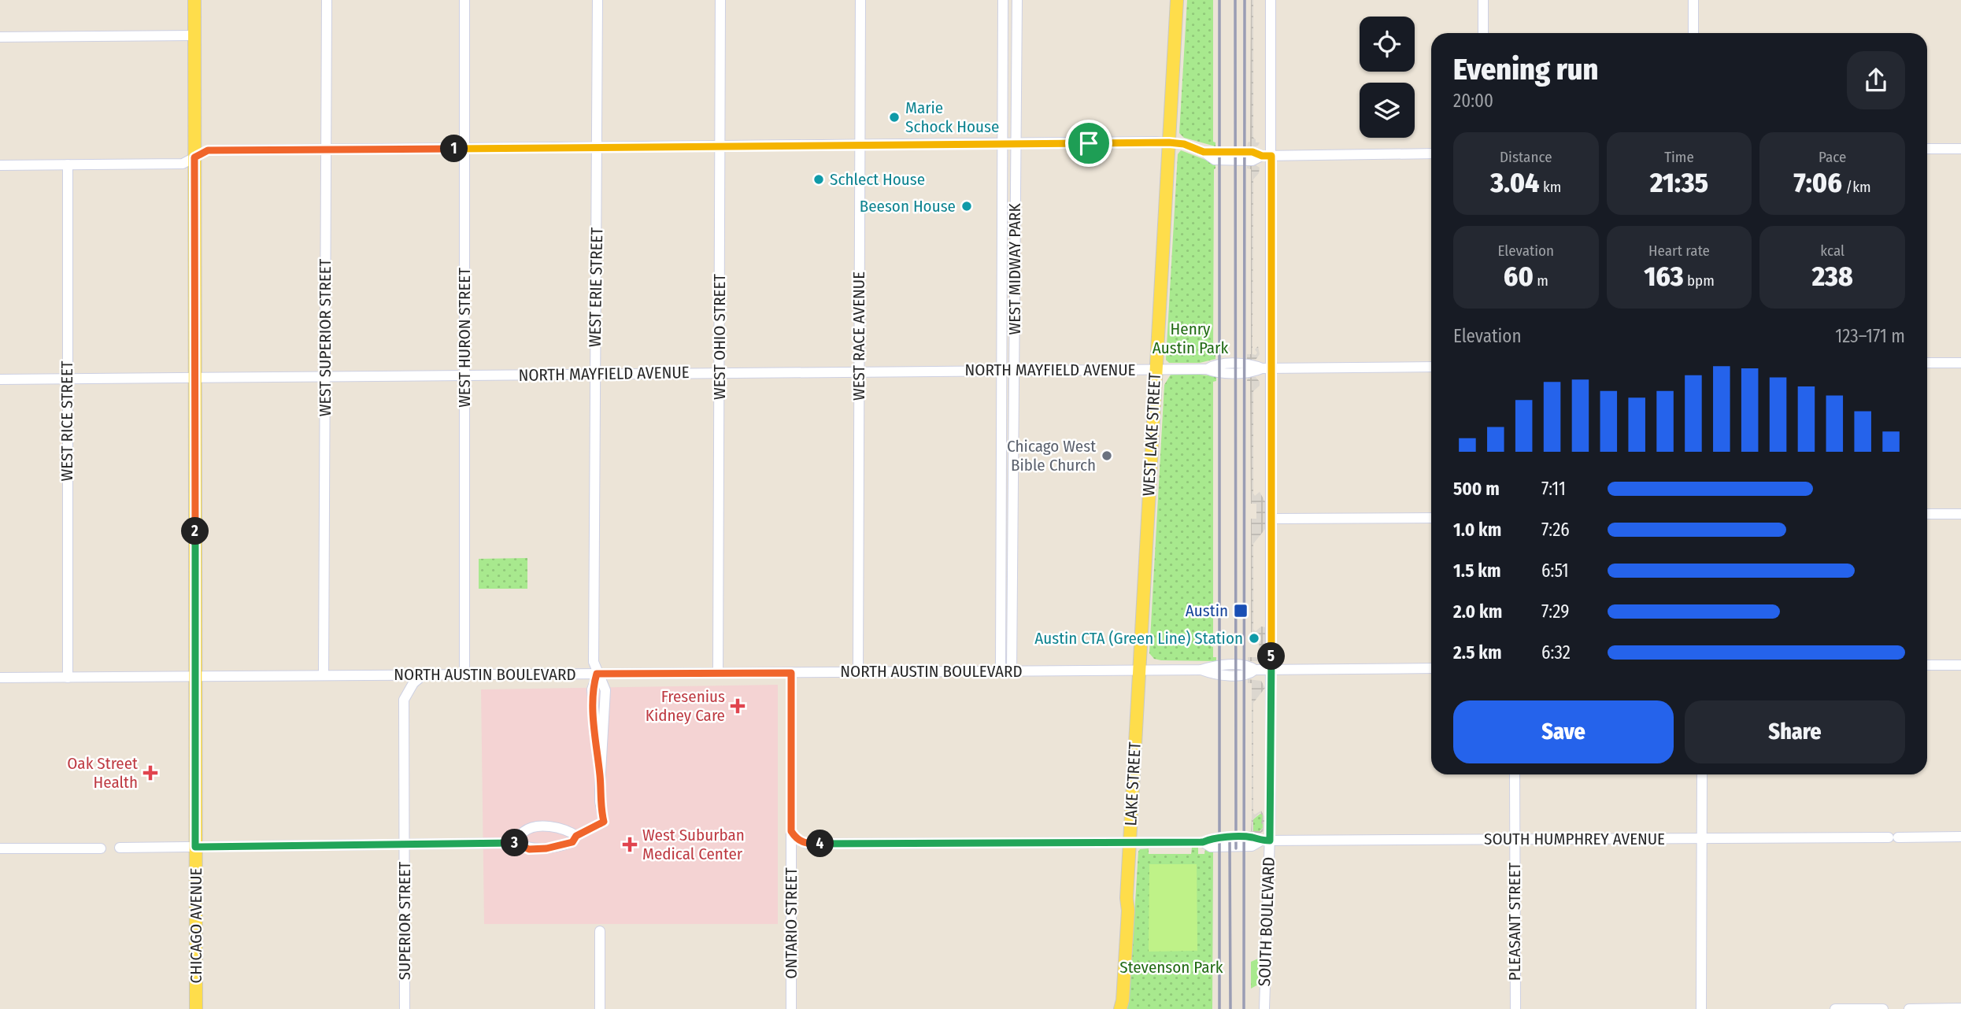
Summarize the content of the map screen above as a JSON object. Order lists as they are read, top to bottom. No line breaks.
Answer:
{"streets":{"main road":["WEST LAKE STREET","LAKE STREET","CHICAGO AVENUE"],"street":["WEST MIDWAY PARK","WEST ERIE STREET","WEST RACE AVENUE","WEST OHIO STREET","WEST SUPERIOR STREET","WEST HURON STREET","NORTH MAYFIELD AVENUE","WEST RICE STREET","NORTH AUSTIN BOULEVARD","SOUTH HUMPHREY AVENUE","SUPERIOR STREET","SOUTH BOULEVARD","PLEASANT STREET","ONTARIO STREET"]},"crossings":[["WEST MIDWAY PARK","NORTH MAYFIELD AVENUE"],["WEST MIDWAY PARK","NORTH AUSTIN BOULEVARD"],["WEST ERIE STREET","NORTH MAYFIELD AVENUE"],["WEST ERIE STREET","NORTH AUSTIN BOULEVARD"],["WEST RACE AVENUE","NORTH MAYFIELD AVENUE"],["WEST RACE AVENUE","NORTH AUSTIN BOULEVARD"],["WEST OHIO STREET","NORTH MAYFIELD AVENUE"],["WEST OHIO STREET","NORTH AUSTIN BOULEVARD"],["WEST SUPERIOR STREET","NORTH MAYFIELD AVENUE"],["WEST SUPERIOR STREET","NORTH AUSTIN BOULEVARD"],["WEST HURON STREET","NORTH MAYFIELD AVENUE"],["WEST HURON STREET","NORTH AUSTIN BOULEVARD"],["NORTH MAYFIELD AVENUE","WEST RICE STREET"],["NORTH MAYFIELD AVENUE","WEST LAKE STREET"],["NORTH MAYFIELD AVENUE","SOUTH BOULEVARD"],["NORTH MAYFIELD AVENUE","CHICAGO AVENUE"],["WEST RICE STREET","NORTH AUSTIN BOULEVARD"],["WEST LAKE STREET","NORTH AUSTIN BOULEVARD"],["WEST LAKE STREET","LAKE STREET"],["NORTH AUSTIN BOULEVARD","LAKE STREET"],["NORTH AUSTIN BOULEVARD","SUPERIOR STREET"],["NORTH AUSTIN BOULEVARD","SOUTH BOULEVARD"],["NORTH AUSTIN BOULEVARD","ONTARIO STREET"],["NORTH AUSTIN BOULEVARD","CHICAGO AVENUE"],["LAKE STREET","SOUTH HUMPHREY AVENUE"],["SOUTH HUMPHREY AVENUE","SOUTH BOULEVARD"],["SOUTH HUMPHREY AVENUE","PLEASANT STREET"],["SOUTH HUMPHREY AVENUE","ONTARIO STREET"]],"parks":["Henry Austin Park","Stevenson Park"],"places":{"other":["Marie Schock House","Schlect House","Beeson House","Chicago West Bible Church","Austin CTA (Green Line) Station"],"transit":["Austin"],"health":["Fresenius Kidney Care","Oak Street Health","West Suburban Medical Center"]},"page":{"heading":["Evening run","20:00"],"stats":[["Distance","3.04 km"],["Time","21:35"],["Pace","7:06 /km"],["Elevation","60 m"],["Heart rate","163 bpm"],["kcal","238"]],"pins":["1","2","5","3","4"],"chart":["Elevation","123–171 m"],"list":[{"name":"500 m","note":"7:11"},{"name":"1.0 km","note":"7:26"},{"name":"1.5 km","note":"6:51"},{"name":"2.0 km","note":"7:29"},{"name":"2.5 km","note":"6:32"}],"buttons":["Save","Share"]}}
